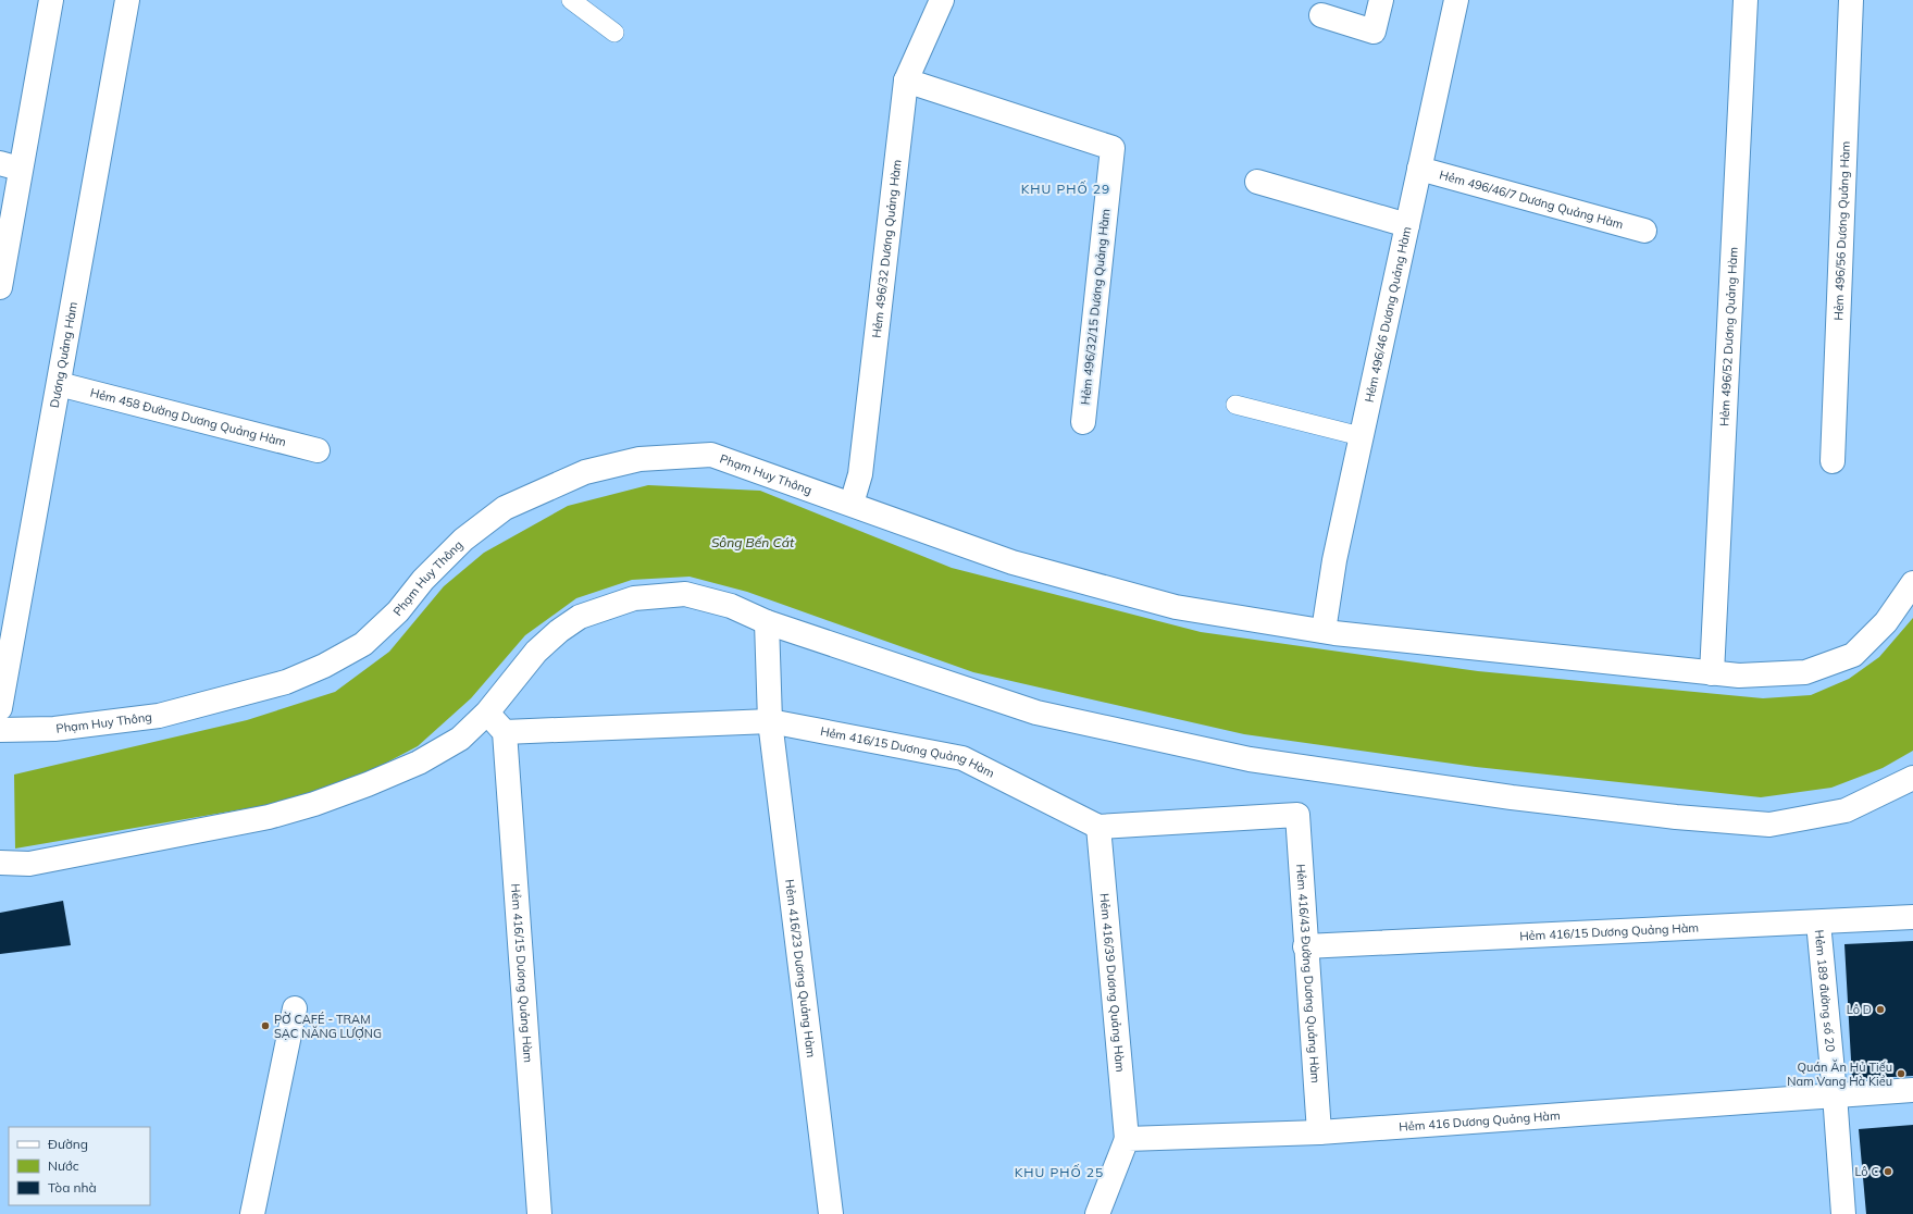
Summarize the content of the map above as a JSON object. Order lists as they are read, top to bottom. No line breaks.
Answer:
{"streets":{"street":["Hẻm 496/46/7 Dương Quảng Hàm","Hẻm 496/56 Dương Quảng Hàm","Hẻm 496/32 Dương Quảng Hàm","Hẻm 496/32/15 Dương Quảng Hàm","Hẻm 496/46 Dương Quảng Hàm","Hẻm 496/52 Dương Quảng Hàm","Dương Quảng Hàm","Hẻm 458 Đường Dương Quảng Hàm","Phạm Huy Thông","Hẻm 416/15 Dương Quảng Hàm","Hẻm 416/23 Dương Quảng Hàm","Hẻm 416/43 Đường Dương Quảng Hàm","Hẻm 416/39 Dương Quảng Hàm","Hẻm 189 đường số 20","Hẻm 416 Dương Quảng Hàm"]},"crossings":[["Hẻm 496/46/7 Dương Quảng Hàm","Hẻm 496/46 Dương Quảng Hàm"],["Hẻm 496/32 Dương Quảng Hàm","Hẻm 496/32/15 Dương Quảng Hàm"],["Hẻm 496/32 Dương Quảng Hàm","Phạm Huy Thông"],["Hẻm 496/46 Dương Quảng Hàm","Phạm Huy Thông"],["Hẻm 496/52 Dương Quảng Hàm","Phạm Huy Thông"],["Dương Quảng Hàm","Hẻm 458 Đường Dương Quảng Hàm"],["Hẻm 416/15 Dương Quảng Hàm","Hẻm 416/23 Dương Quảng Hàm"],["Hẻm 416/15 Dương Quảng Hàm","Hẻm 416/43 Đường Dương Quảng Hàm"],["Hẻm 416/15 Dương Quảng Hàm","Hẻm 416/39 Dương Quảng Hàm"],["Hẻm 416/15 Dương Quảng Hàm","Hẻm 189 đường số 20"],["Hẻm 416/43 Đường Dương Quảng Hàm","Hẻm 416/39 Dương Quảng Hàm"],["Hẻm 416/43 Đường Dương Quảng Hàm","Hẻm 416 Dương Quảng Hàm"],["Hẻm 416/39 Dương Quảng Hàm","Hẻm 416 Dương Quảng Hàm"],["Hẻm 189 đường số 20","Hẻm 416 Dương Quảng Hàm"]],"districts":["KHU PHỐ 29","KHU PHỐ 25"],"water":["Sông Bến Cát"],"places":["Lô D","PỜ CAFÉ - TRẠM SẠC NĂNG LƯỢNG","Quán Ăn Hủ Tiếu Nam Vang Hà Kiều","Lô C"],"legend":["Đường","Nước","Tòa nhà"]}
